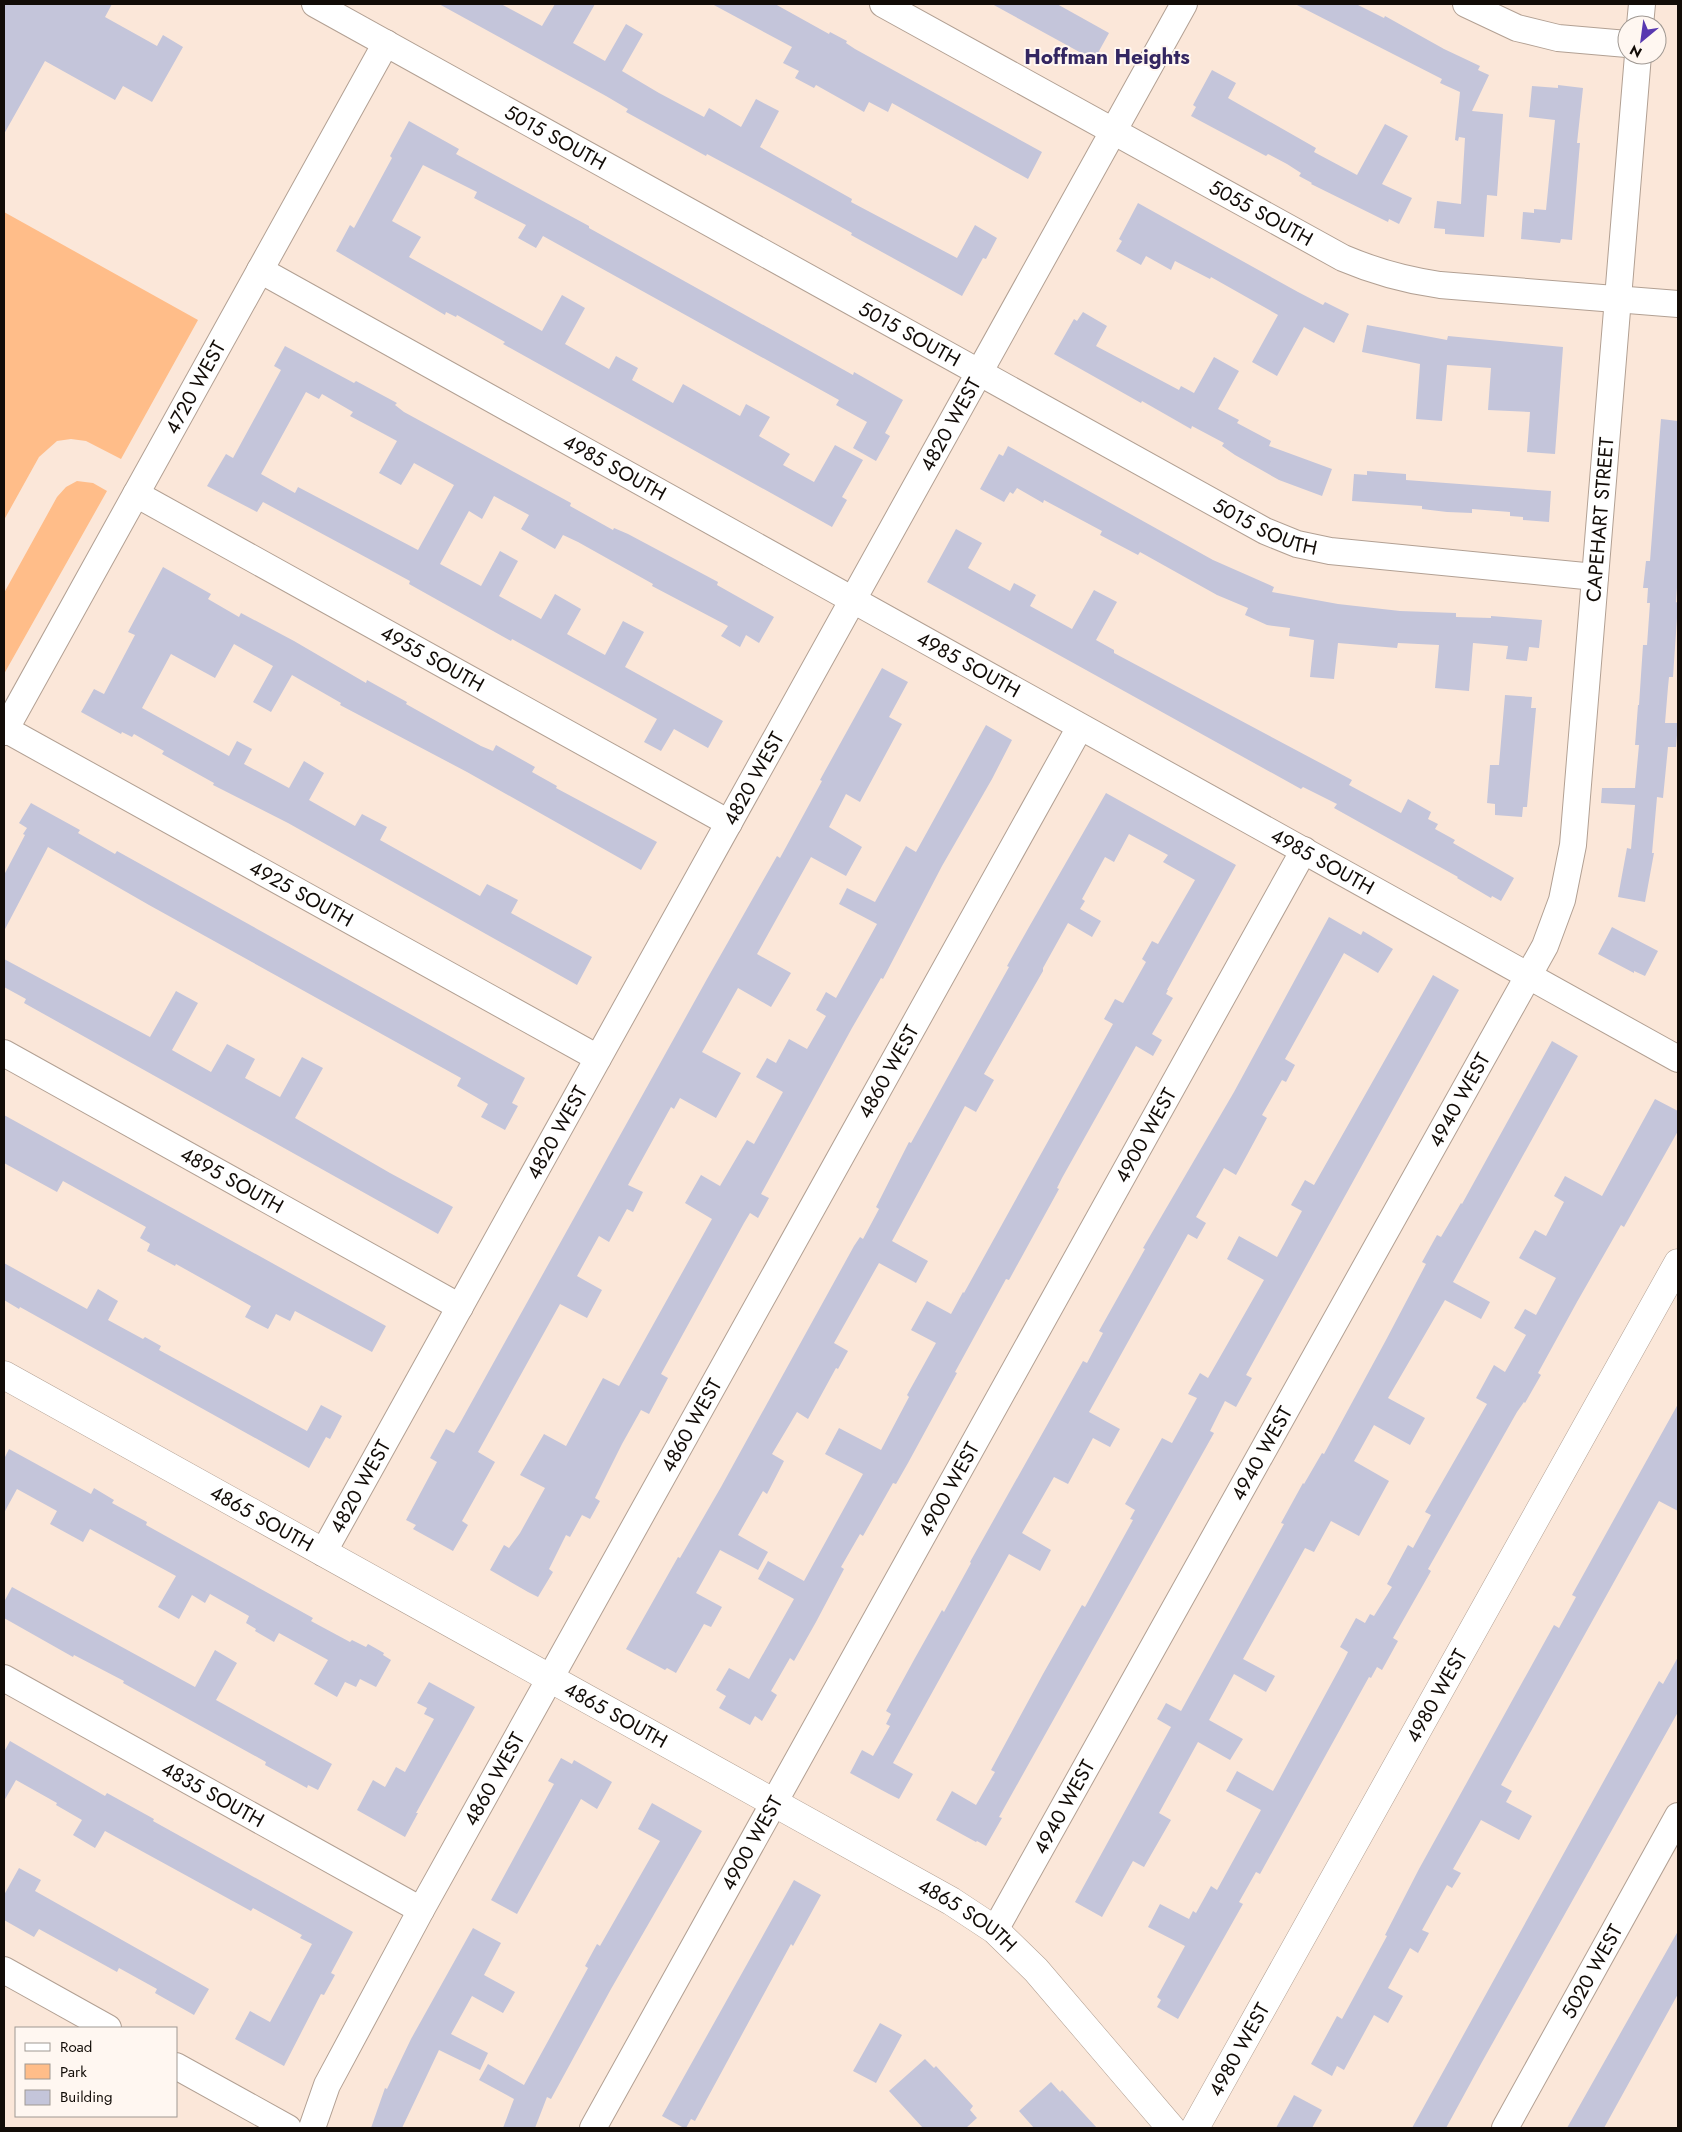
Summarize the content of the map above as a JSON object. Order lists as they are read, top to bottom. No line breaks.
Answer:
{"streets":{"street":["5015 SOUTH","5055 SOUTH","4720 WEST","4820 WEST","4985 SOUTH","CAPEHART STREET","4955 SOUTH","4925 SOUTH","4860 WEST","4940 WEST","4900 WEST","4895 SOUTH","4865 SOUTH","4980 WEST","4835 SOUTH","5020 WEST"]},"crossings":[["5015 SOUTH","4720 WEST"],["5015 SOUTH","4820 WEST"],["5015 SOUTH","CAPEHART STREET"],["5055 SOUTH","4820 WEST"],["5055 SOUTH","CAPEHART STREET"],["4720 WEST","4985 SOUTH"],["4720 WEST","4955 SOUTH"],["4720 WEST","4925 SOUTH"],["4820 WEST","4985 SOUTH"],["4820 WEST","4955 SOUTH"],["4820 WEST","4925 SOUTH"],["4820 WEST","4895 SOUTH"],["4820 WEST","4865 SOUTH"],["4985 SOUTH","CAPEHART STREET"],["4985 SOUTH","4860 WEST"],["4985 SOUTH","4940 WEST"],["4985 SOUTH","4900 WEST"],["CAPEHART STREET","4940 WEST"],["4860 WEST","4865 SOUTH"],["4860 WEST","4835 SOUTH"],["4940 WEST","4865 SOUTH"],["4900 WEST","4865 SOUTH"]],"districts":["Hoffman Heights"],"legend":["Road","Park","Building"],"north":"bottom left"}
